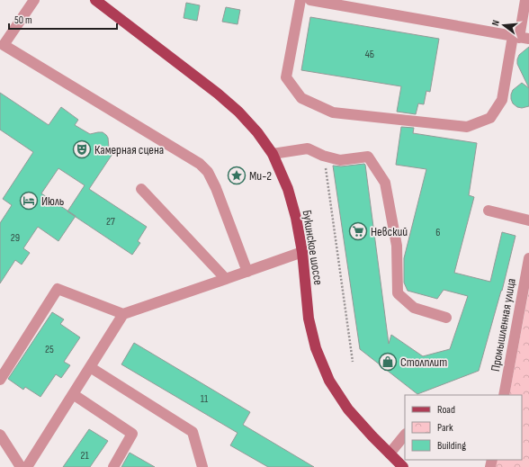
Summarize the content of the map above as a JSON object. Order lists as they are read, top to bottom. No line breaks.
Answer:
{"streets":{"main road":["Букинское шоссе"],"street":["Промышленная улица"]},"places":{"theatre":["Камерная сцена"],"place":["Ми-2"],"hotel":["Июль"],"supermarket":["Невский"],"shop":["Столплит"]},"house_numbers":["4Б","27","6","29","25","11","21"],"legend":["Road","Park","Building"],"scale_bar":"50 m","north":"left"}
